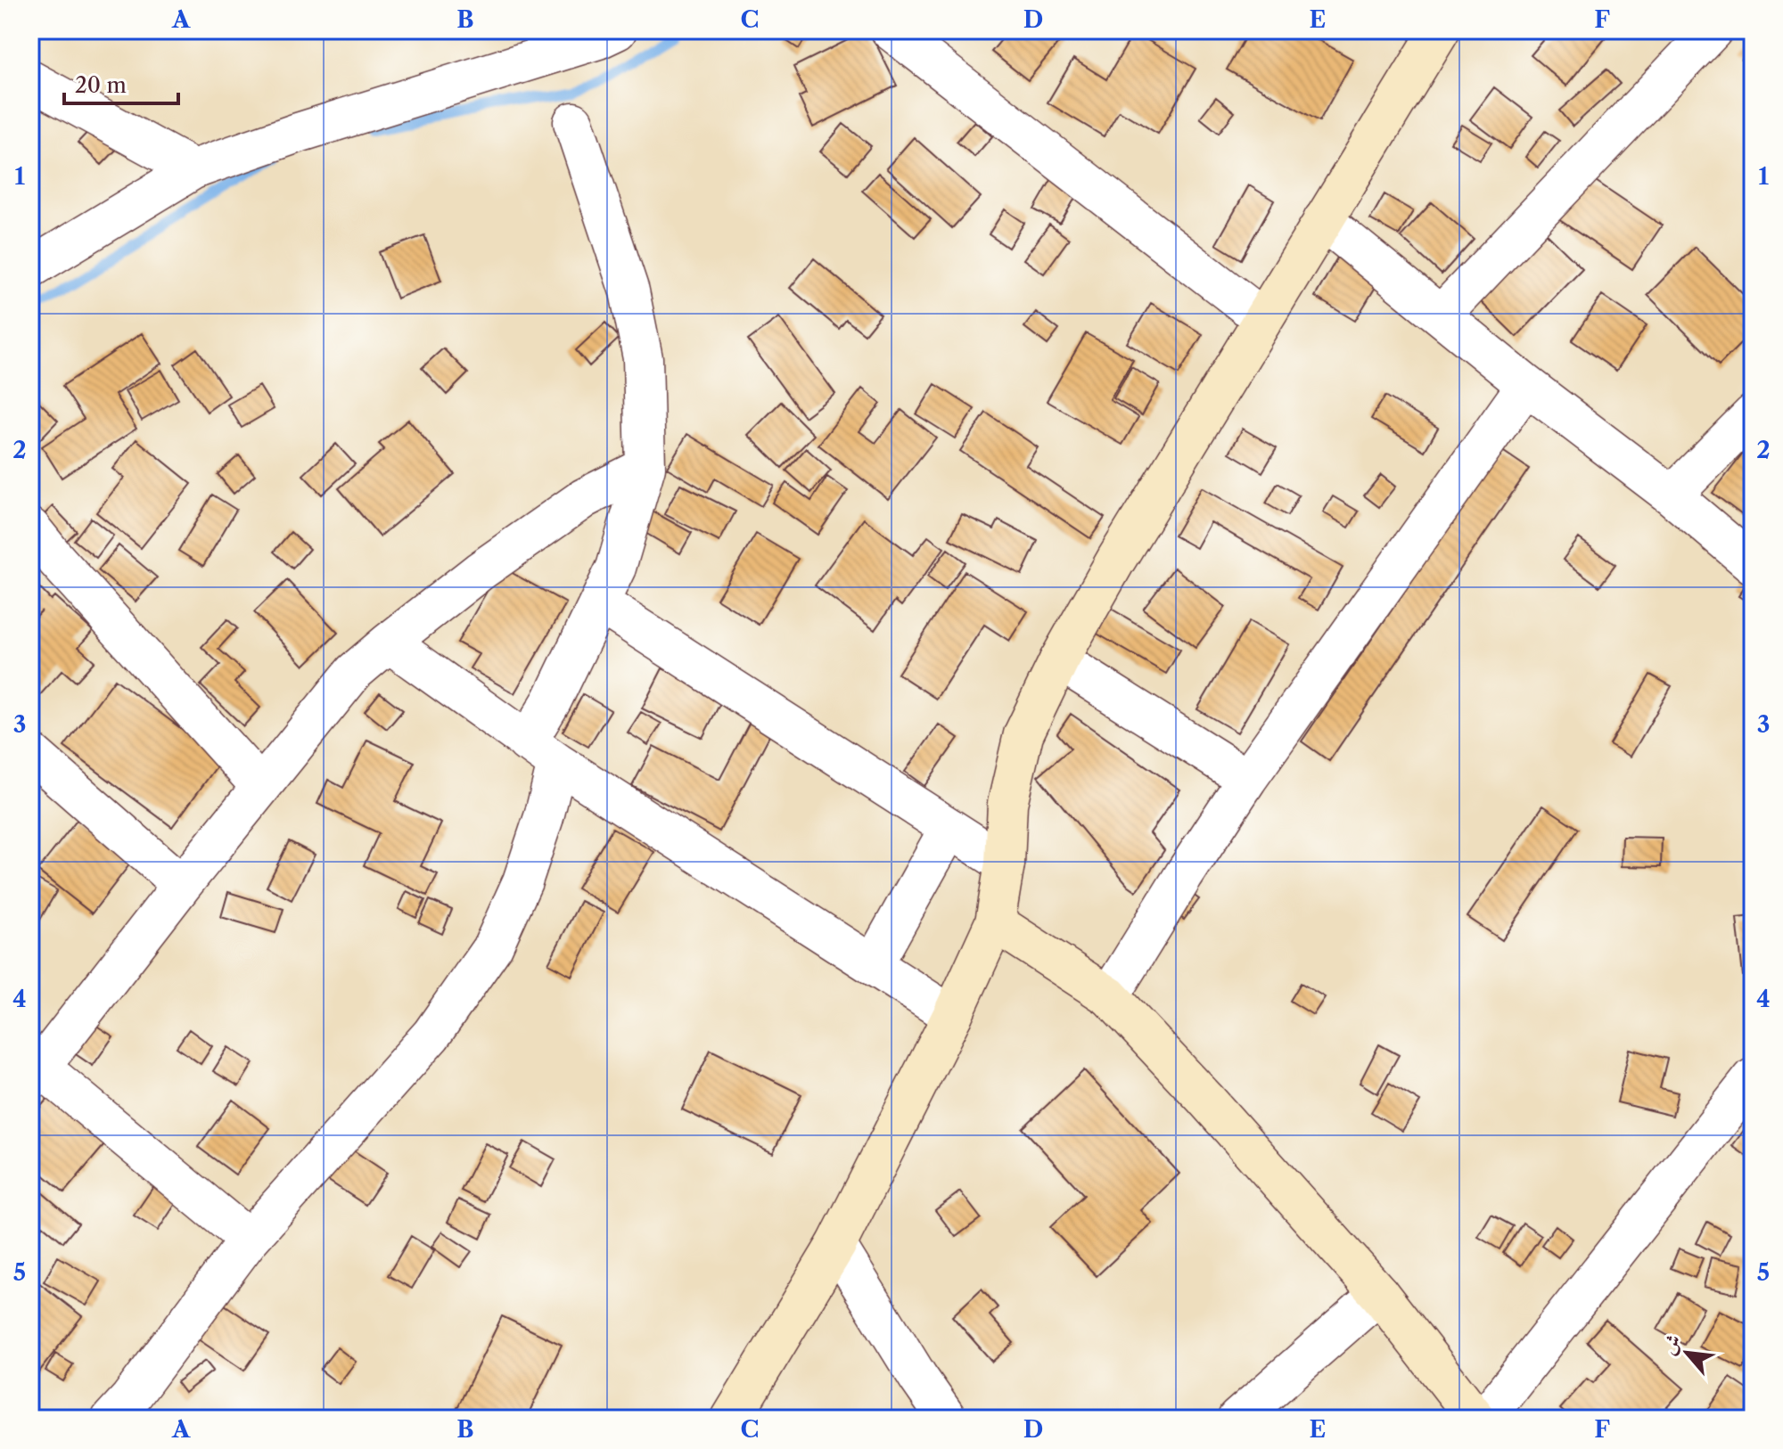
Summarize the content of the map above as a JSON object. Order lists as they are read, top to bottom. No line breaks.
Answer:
{"scale_bar":"20 m","north":"top left","grid":{"columns":["A","B","C","D","E","F"],"rows":["1","2","3","4","5"]}}
